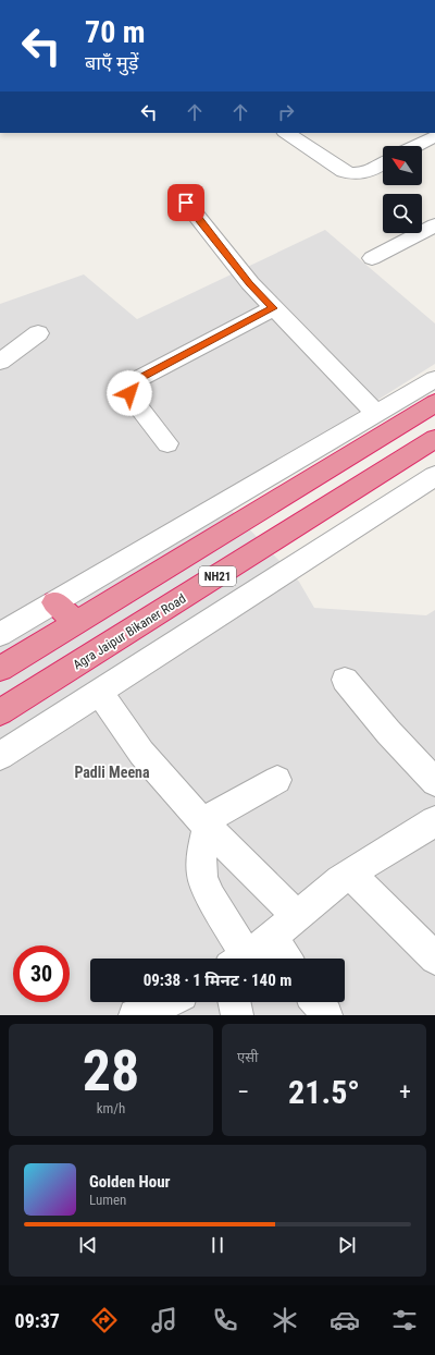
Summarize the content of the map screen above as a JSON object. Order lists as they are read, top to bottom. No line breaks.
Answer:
{"streets":{"highway":["NH21","Agra Jaipur Bikaner Road"]},"districts":["Padli Meena"],"north":"top left","page":{"turn":["70 m","बाएँ मुड़ें"],"limit":"30","trip":"09:38 · 1 मिनट · 140 m","tile":[["28","km/h"],"एसी"],"heat":["−","21.5°","+"],"song":["Golden Hour","Lumen"],"tabs":"09:37"}}
